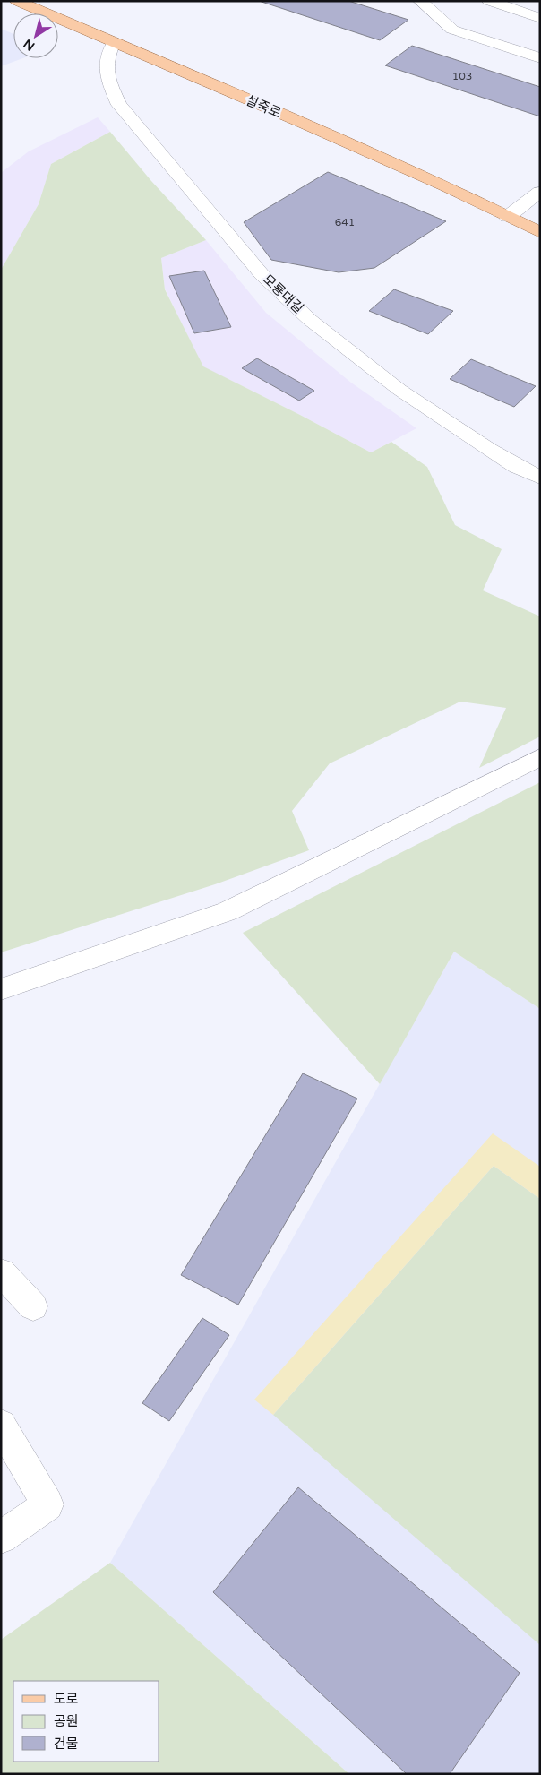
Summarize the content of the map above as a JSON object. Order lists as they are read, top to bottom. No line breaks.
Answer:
{"streets":{"main road":["설죽로"],"street":["모룡대길"]},"crossings":[["설죽로","모룡대길"]],"house_numbers":["103","641"],"legend":["도로","공원","건물"],"north":"bottom left"}
